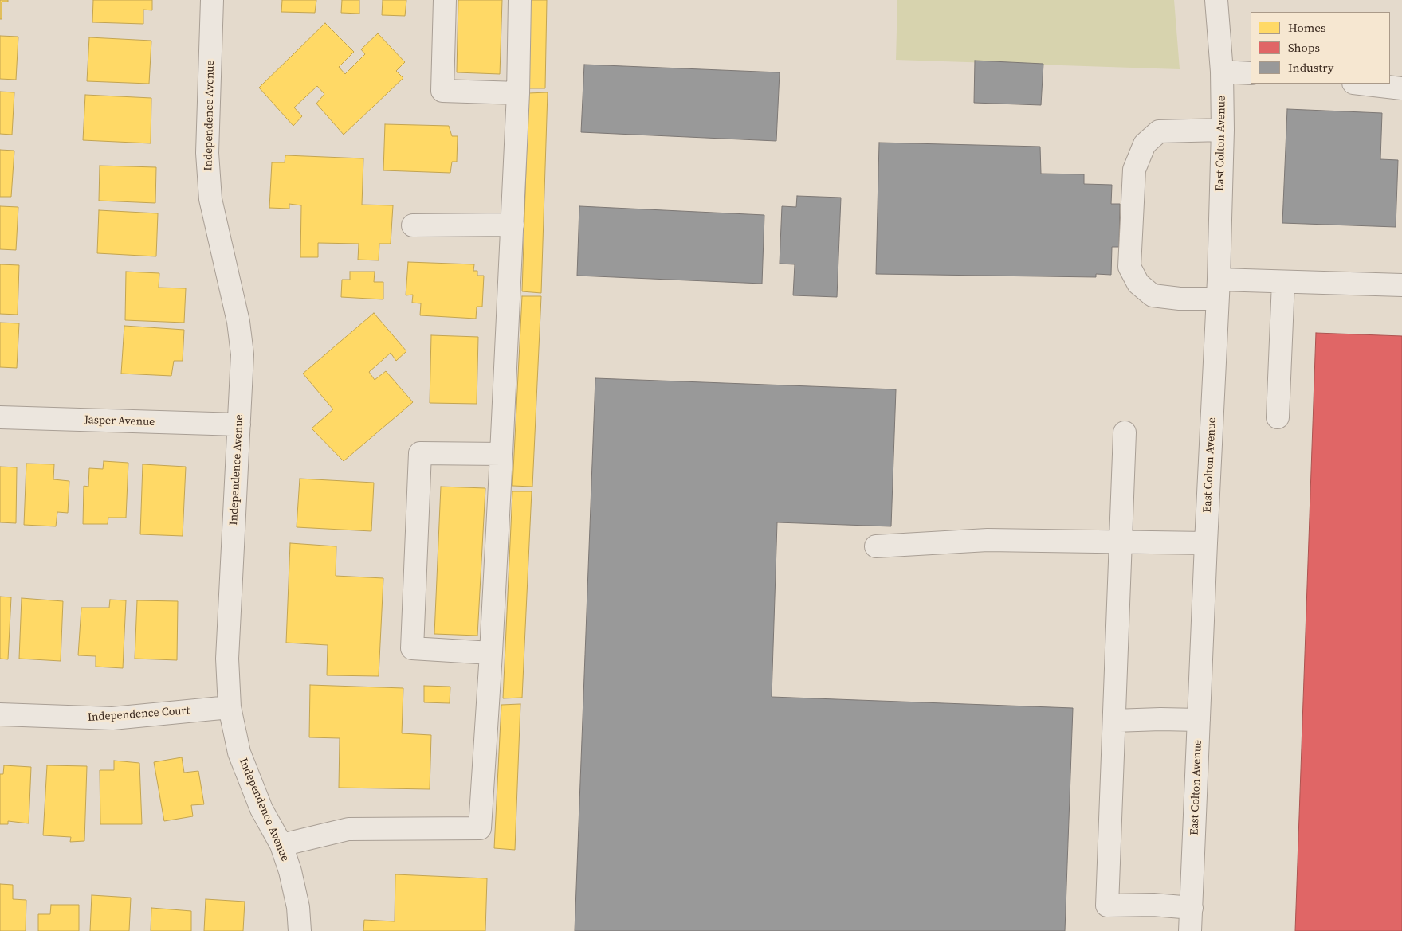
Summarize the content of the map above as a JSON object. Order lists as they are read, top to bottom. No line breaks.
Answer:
{"streets":{"street":["Independence Avenue","East Colton Avenue","Jasper Avenue","Independence Court"]},"crossings":[["Independence Avenue","Jasper Avenue"],["Independence Avenue","Independence Court"]],"legend":["Homes","Shops","Industry"]}
